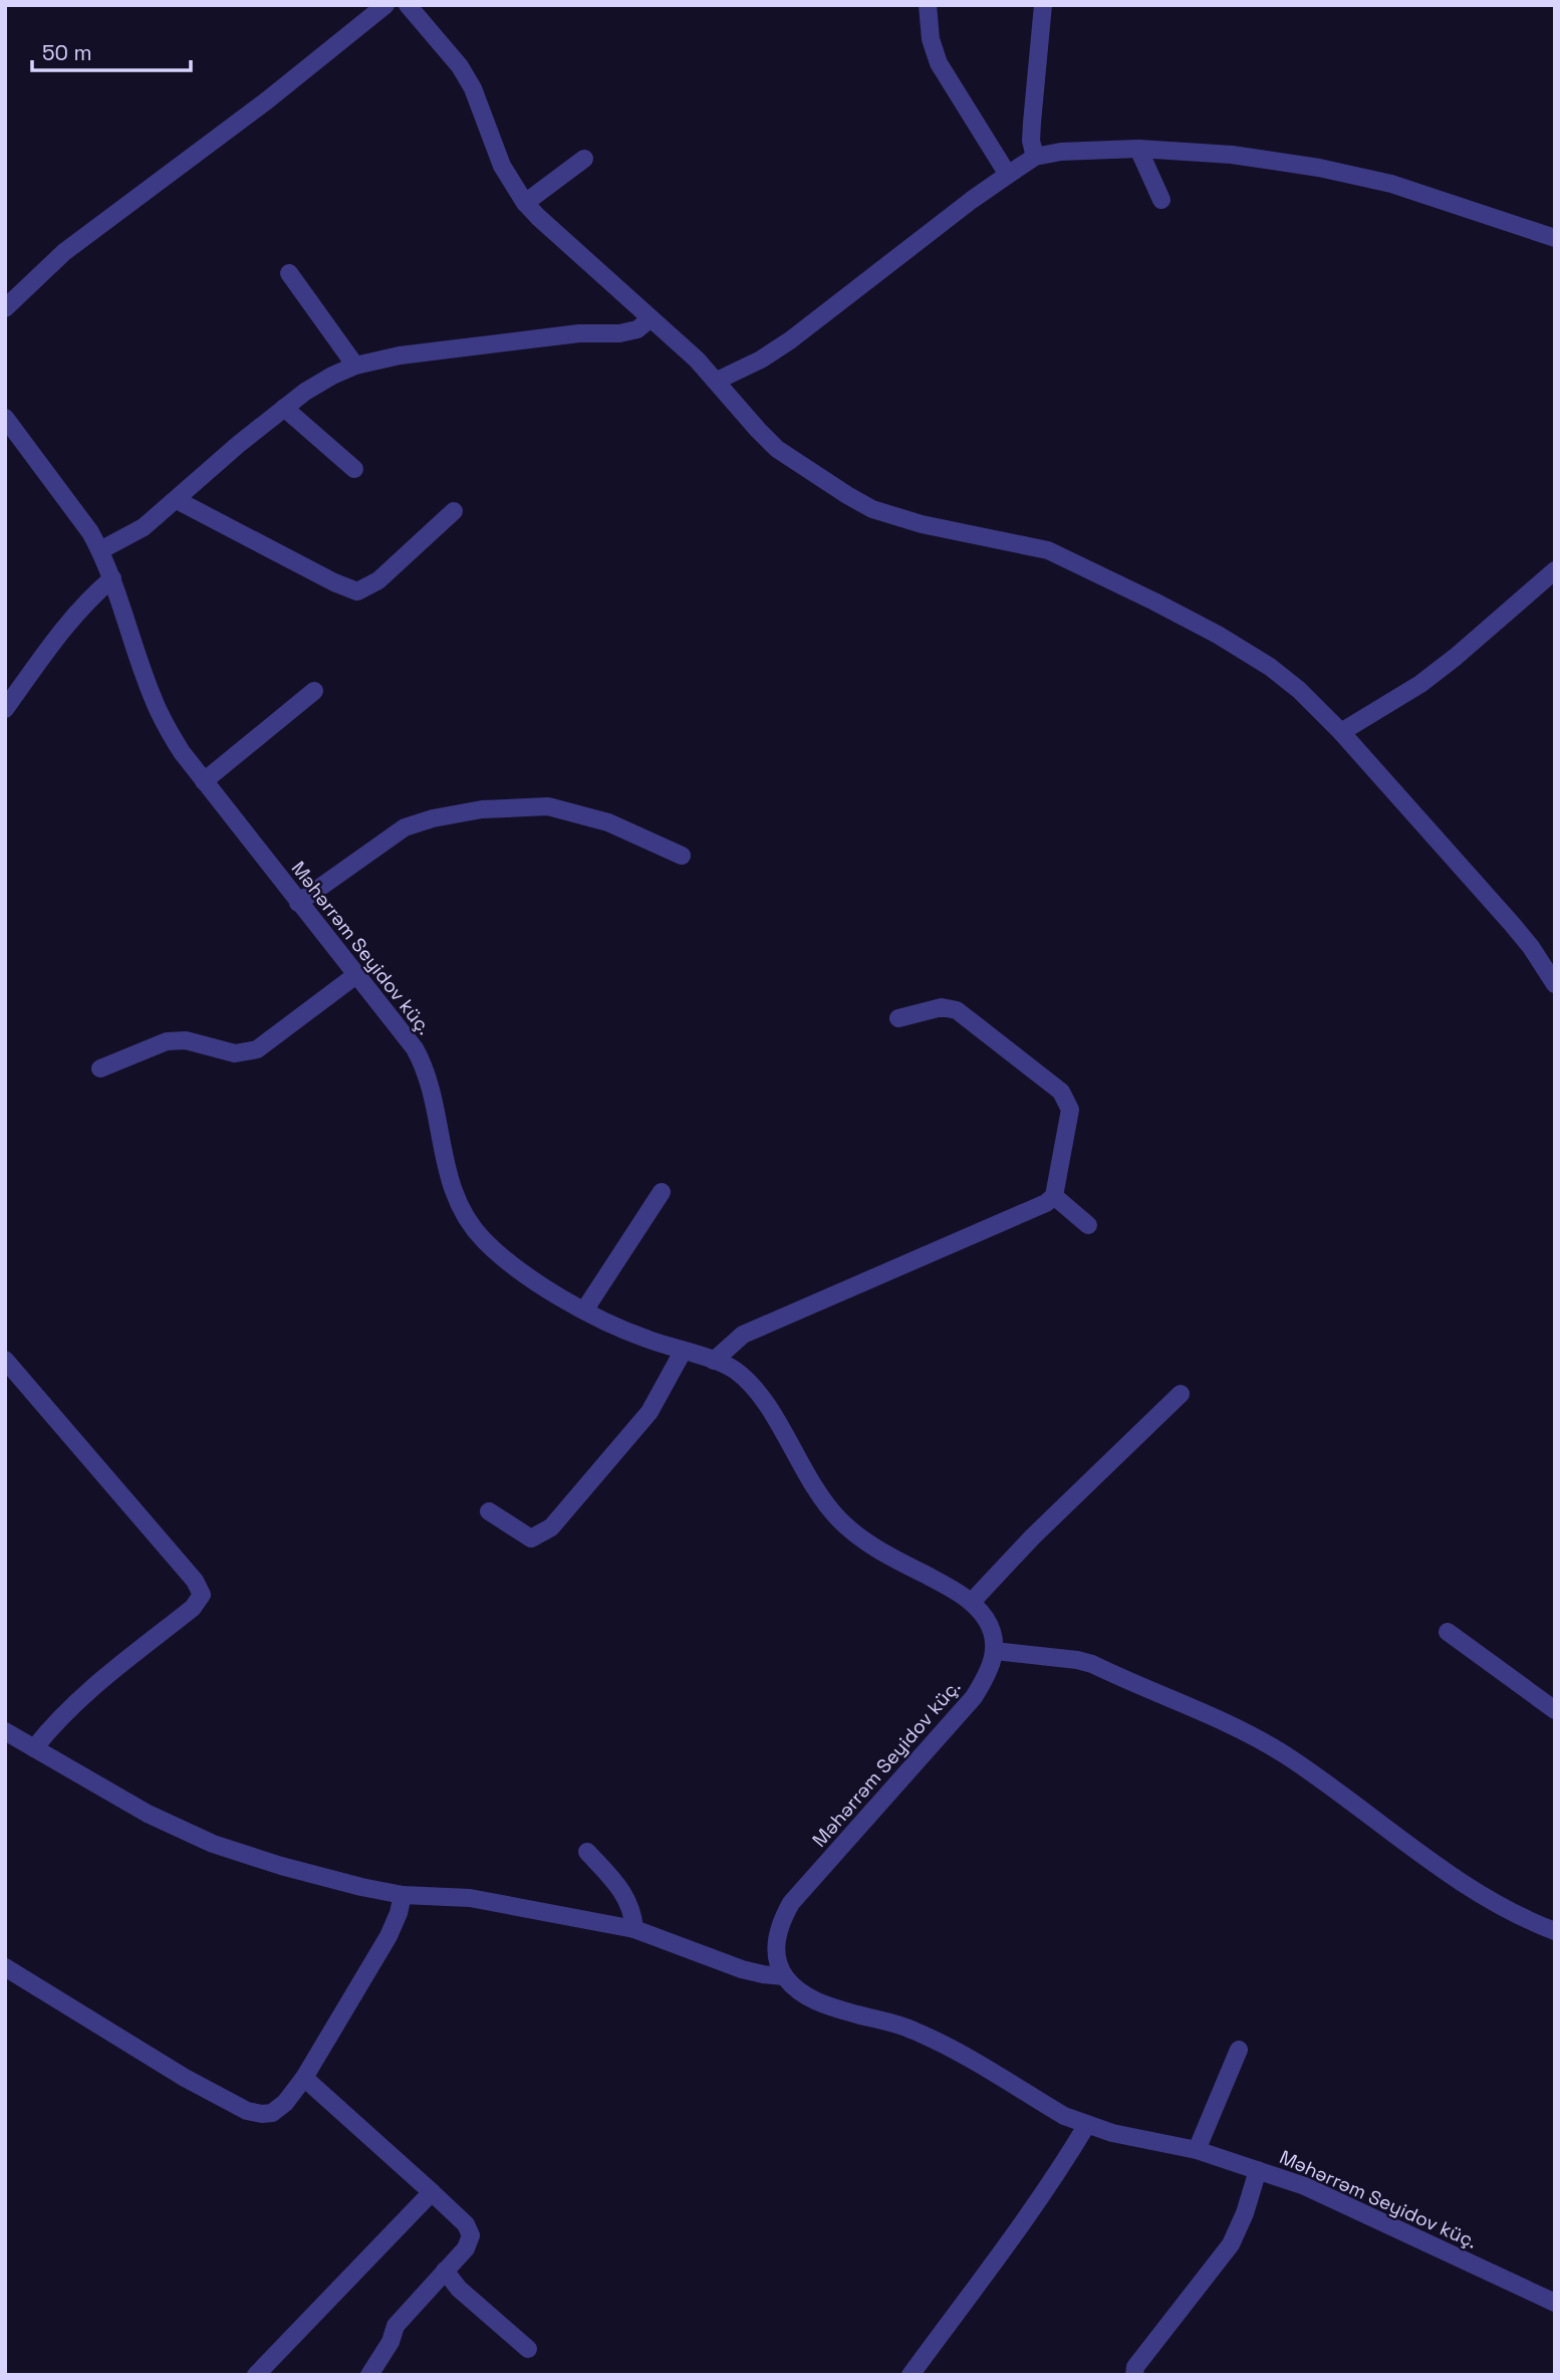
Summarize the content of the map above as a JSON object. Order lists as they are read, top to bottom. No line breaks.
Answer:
{"streets":{"street":["Məhərrəm Seyidov küç."]},"scale_bar":"50 m"}
